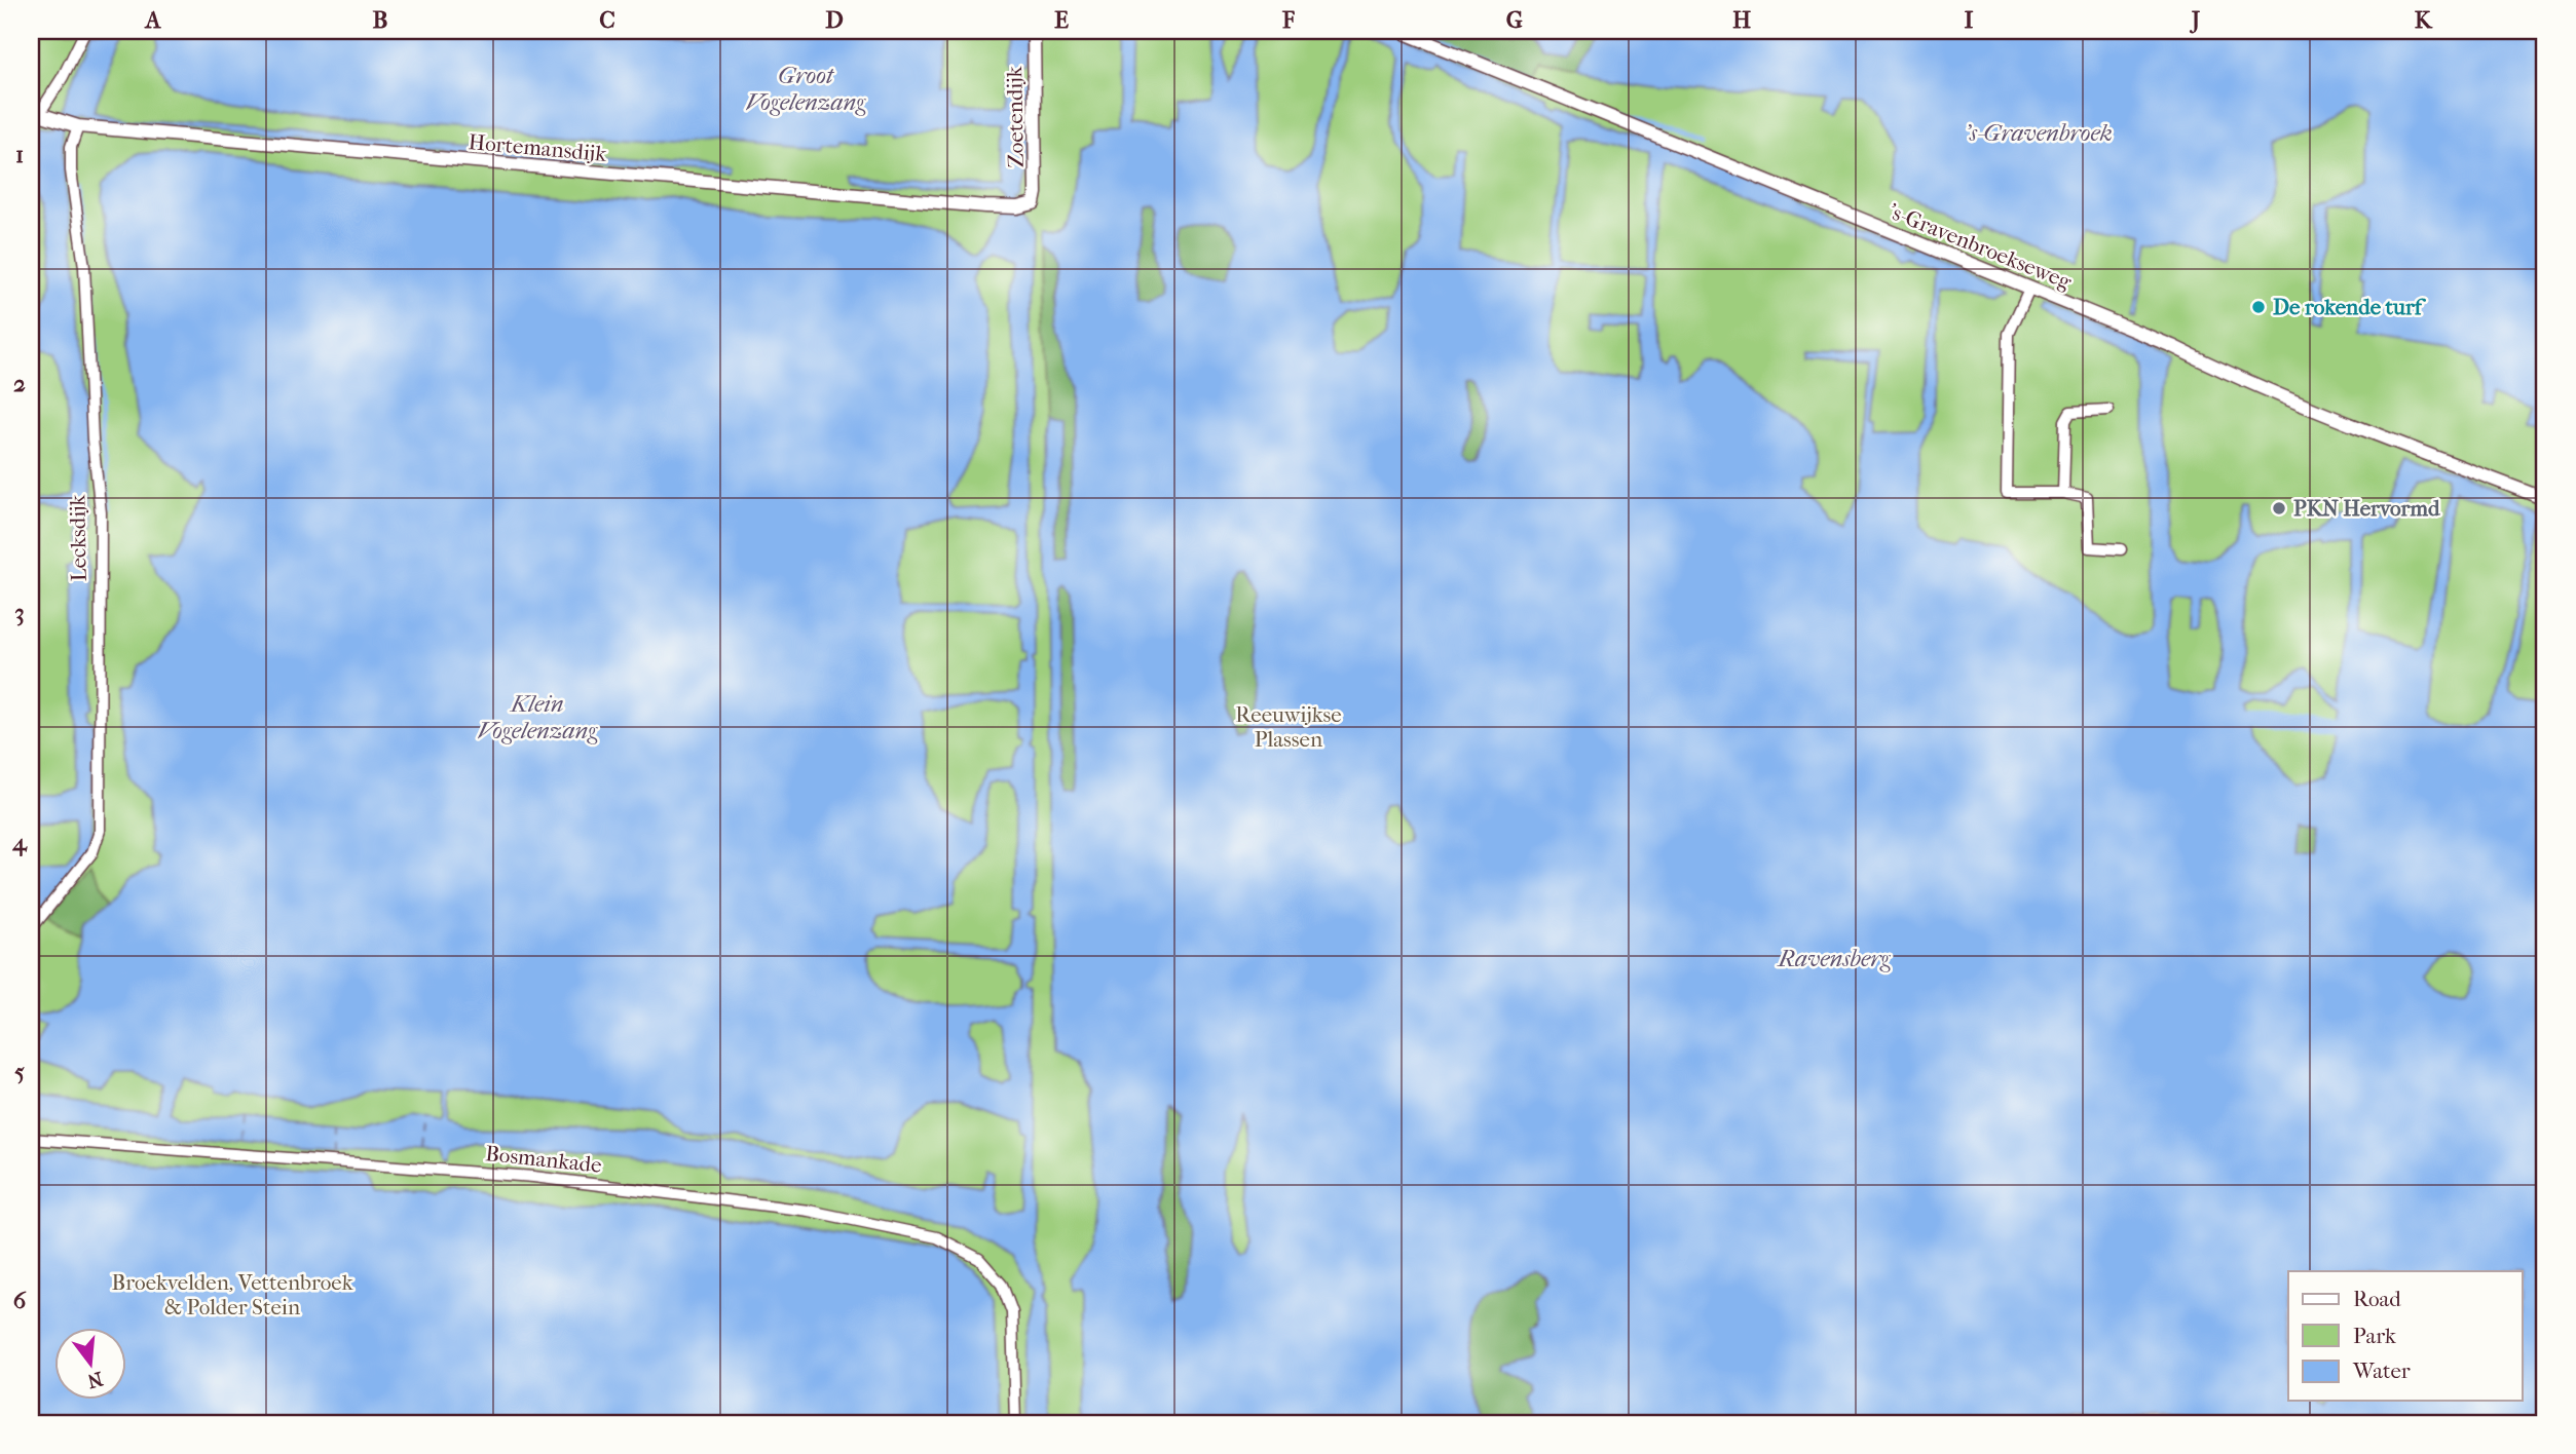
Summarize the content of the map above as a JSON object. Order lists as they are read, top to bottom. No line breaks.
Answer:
{"streets":{"street":["Zoetendijk","Hortemansdijk","'s-Gravenbroekseweg","Lecksdijk","Bosmankade"]},"crossings":[["Zoetendijk","Hortemansdijk"],["Hortemansdijk","Lecksdijk"]],"water":["Groot Vogelenzang","'s-Gravenbroek","Klein Vogelenzang","Ravensberg"],"parks":["Reeuwijkse Plassen","Broekvelden, Vettenbroek & Polder Stein"],"places":["De rokende turf","PKN Hervormd"],"legend":["Road","Park","Water"],"north":"bottom","grid":{"columns":["A","B","C","D","E","F","G","H","I","J","K"],"rows":["1","2","3","4","5","6"]}}
